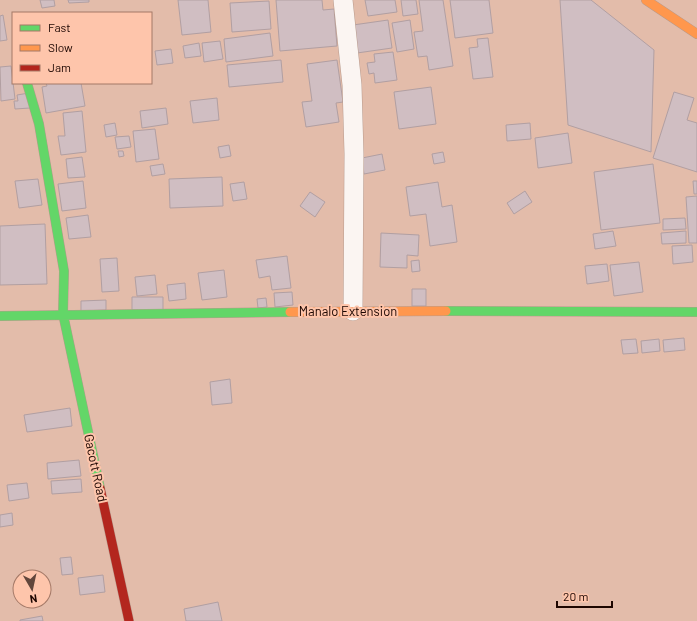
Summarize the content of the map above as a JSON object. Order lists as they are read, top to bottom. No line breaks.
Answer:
{"streets":{"street":["Manalo Extension","Gacott Road"]},"crossings":[["Manalo Extension","Gacott Road"]],"legend":["Fast","Slow","Jam"],"scale_bar":"20 m","north":"bottom"}
